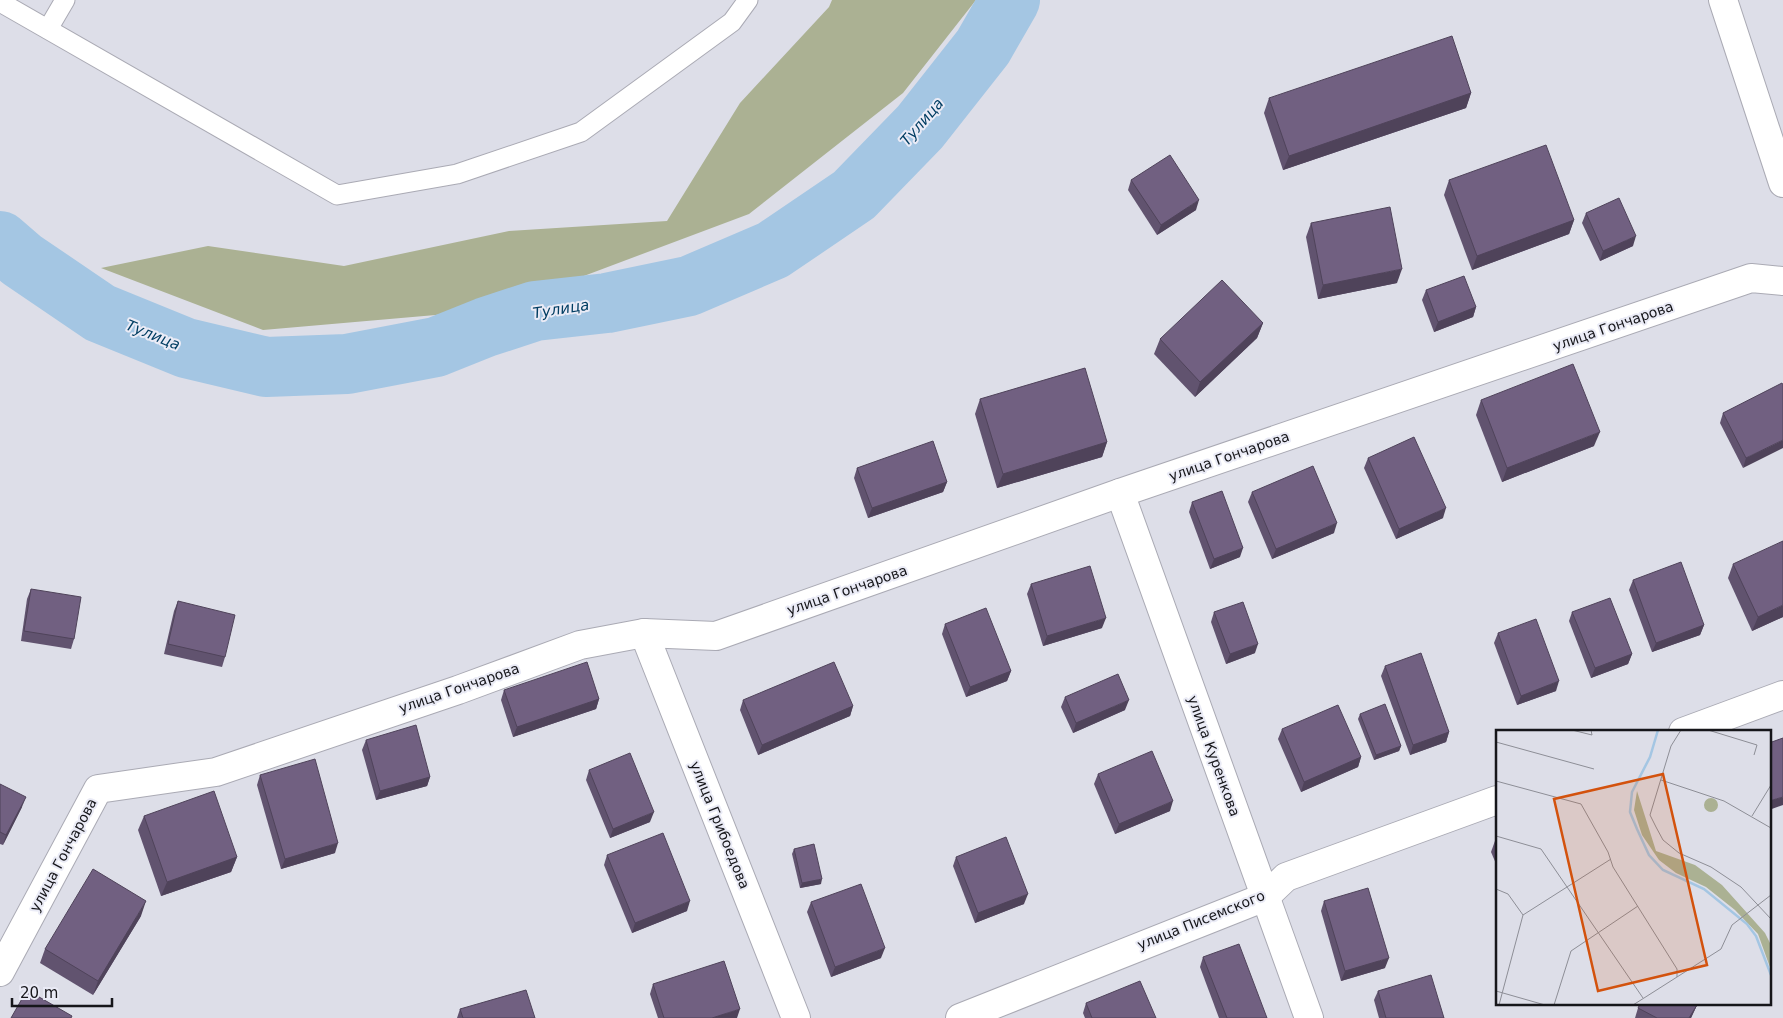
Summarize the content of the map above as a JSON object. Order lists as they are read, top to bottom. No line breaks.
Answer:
{"streets":{"street":["улица Гончарова","улица Куренкова","улица Грибоедова","улица Писемского"]},"crossings":[["улица Гончарова","улица Куренкова"],["улица Гончарова","улица Грибоедова"],["улица Куренкова","улица Писемского"]],"water":["Тулица"],"scale_bar":"20 m"}
